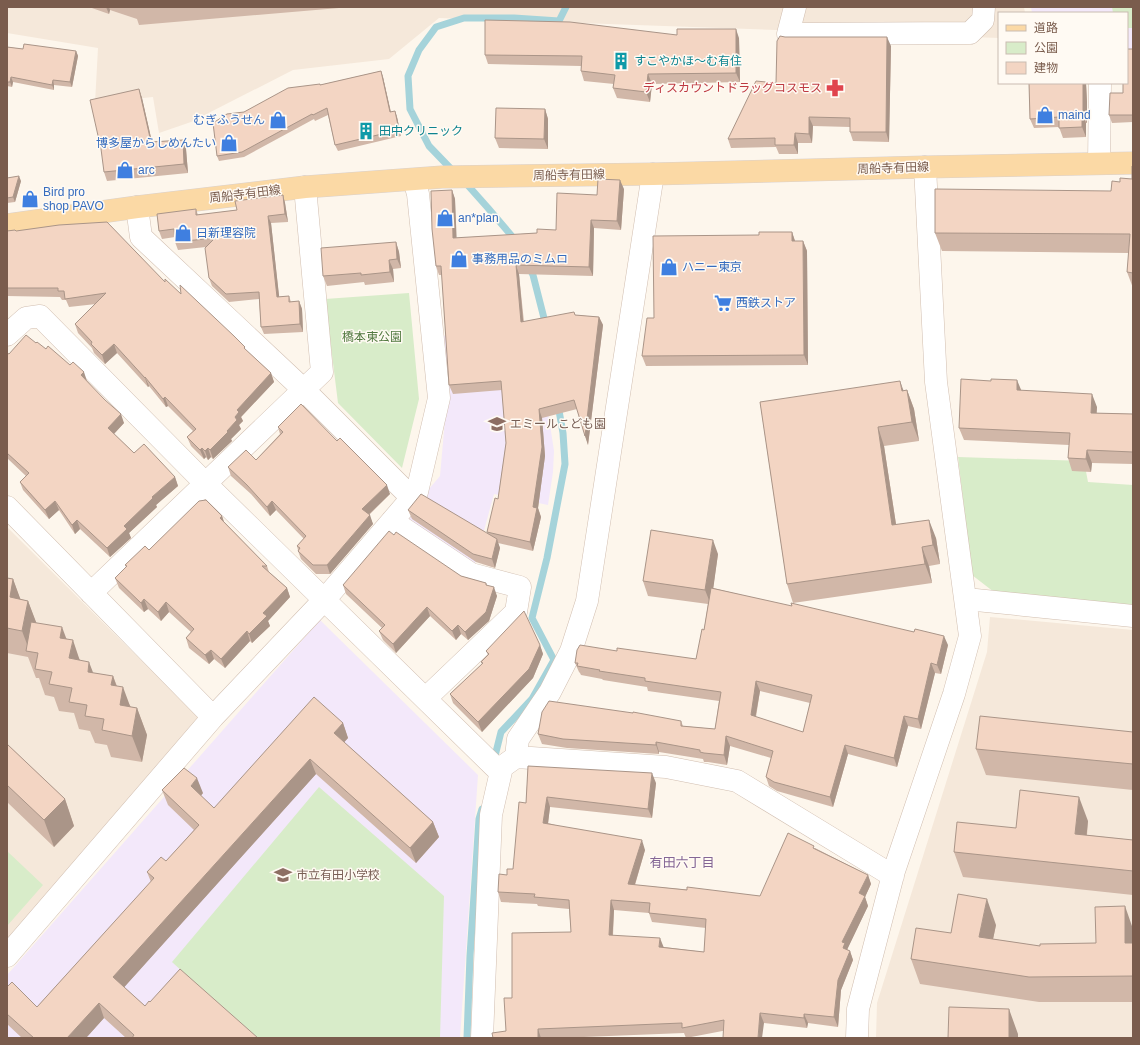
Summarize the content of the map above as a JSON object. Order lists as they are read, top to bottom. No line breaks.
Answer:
{"streets":{"main road":["周船寺有田線"]},"districts":["有田六丁目"],"parks":["橋本東公園"],"places":{"building":["すこやかほ〜む有住","田中クリニック"],"pharmacy":["ディスカウントドラッグコスモス"],"shop":["maind","むぎふうせん","博多屋からしめんたい","arc","Bird pro shop PAVO","an*plan","日新理容院","事務用品のミムロ","ハニー東京"],"supermarket":["西鉄ストア"],"school or university":["エミールこども園","市立有田小学校"]},"legend":["道路","公園","建物"]}
